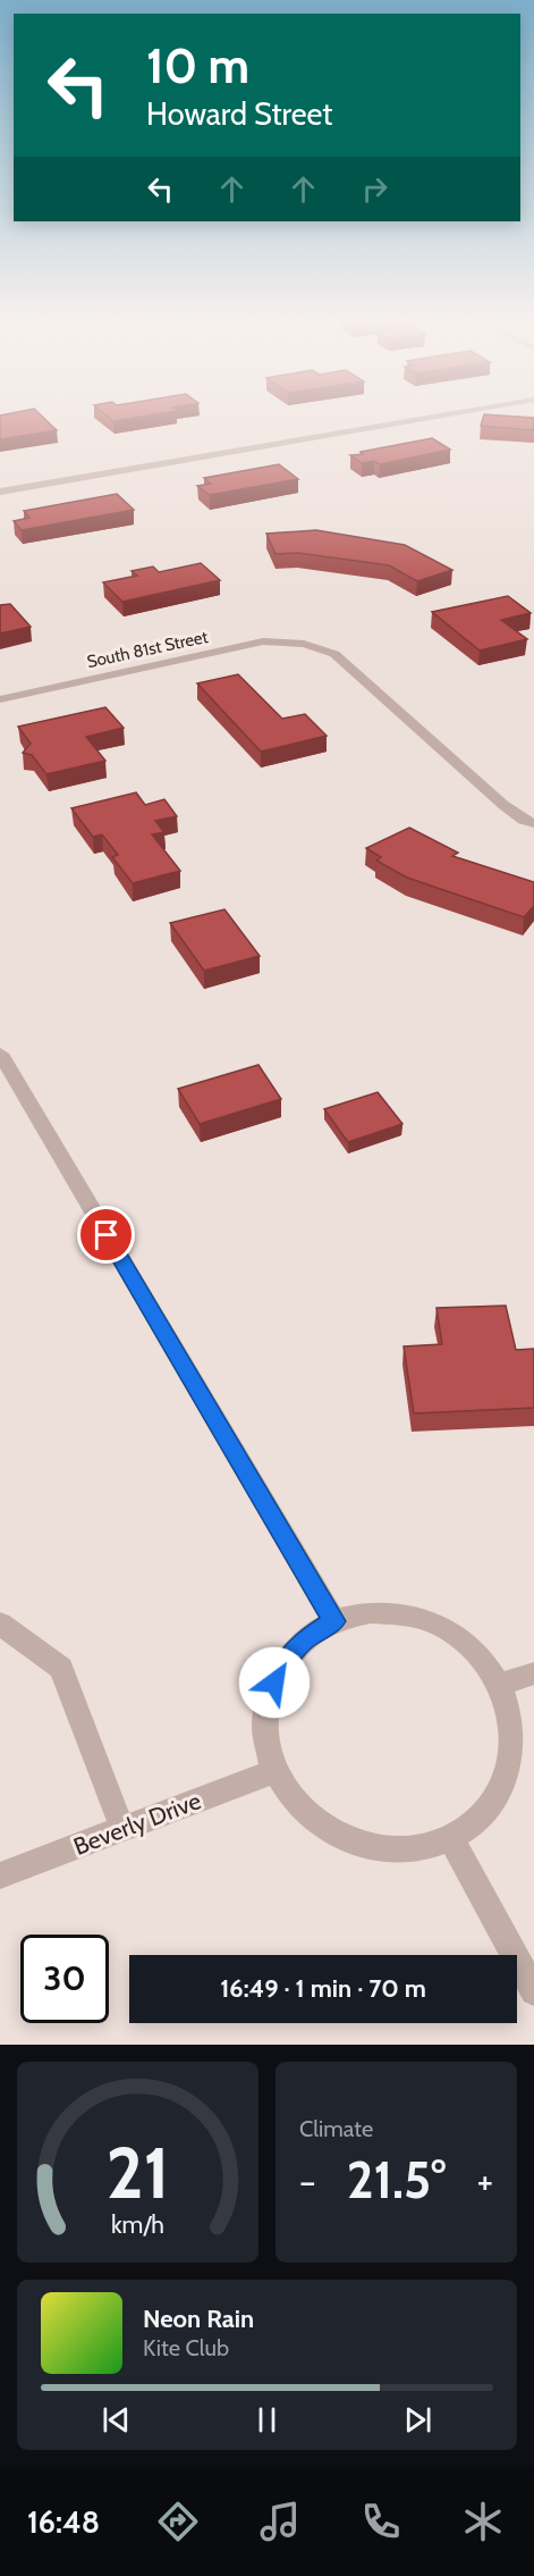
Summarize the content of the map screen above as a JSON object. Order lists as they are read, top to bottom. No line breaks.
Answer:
{"streets":{"street":["South 81st Street","Beverly Drive"]},"page":{"turn":["10 m","Howard Street"],"limit":"30","trip":"16:49 · 1 min · 70 m","tile":"Climate","heat":["−","21.5°","+"],"song":["Neon Rain","Kite Club"],"tabs":"16:48","gauge":["21","km/h"]}}
